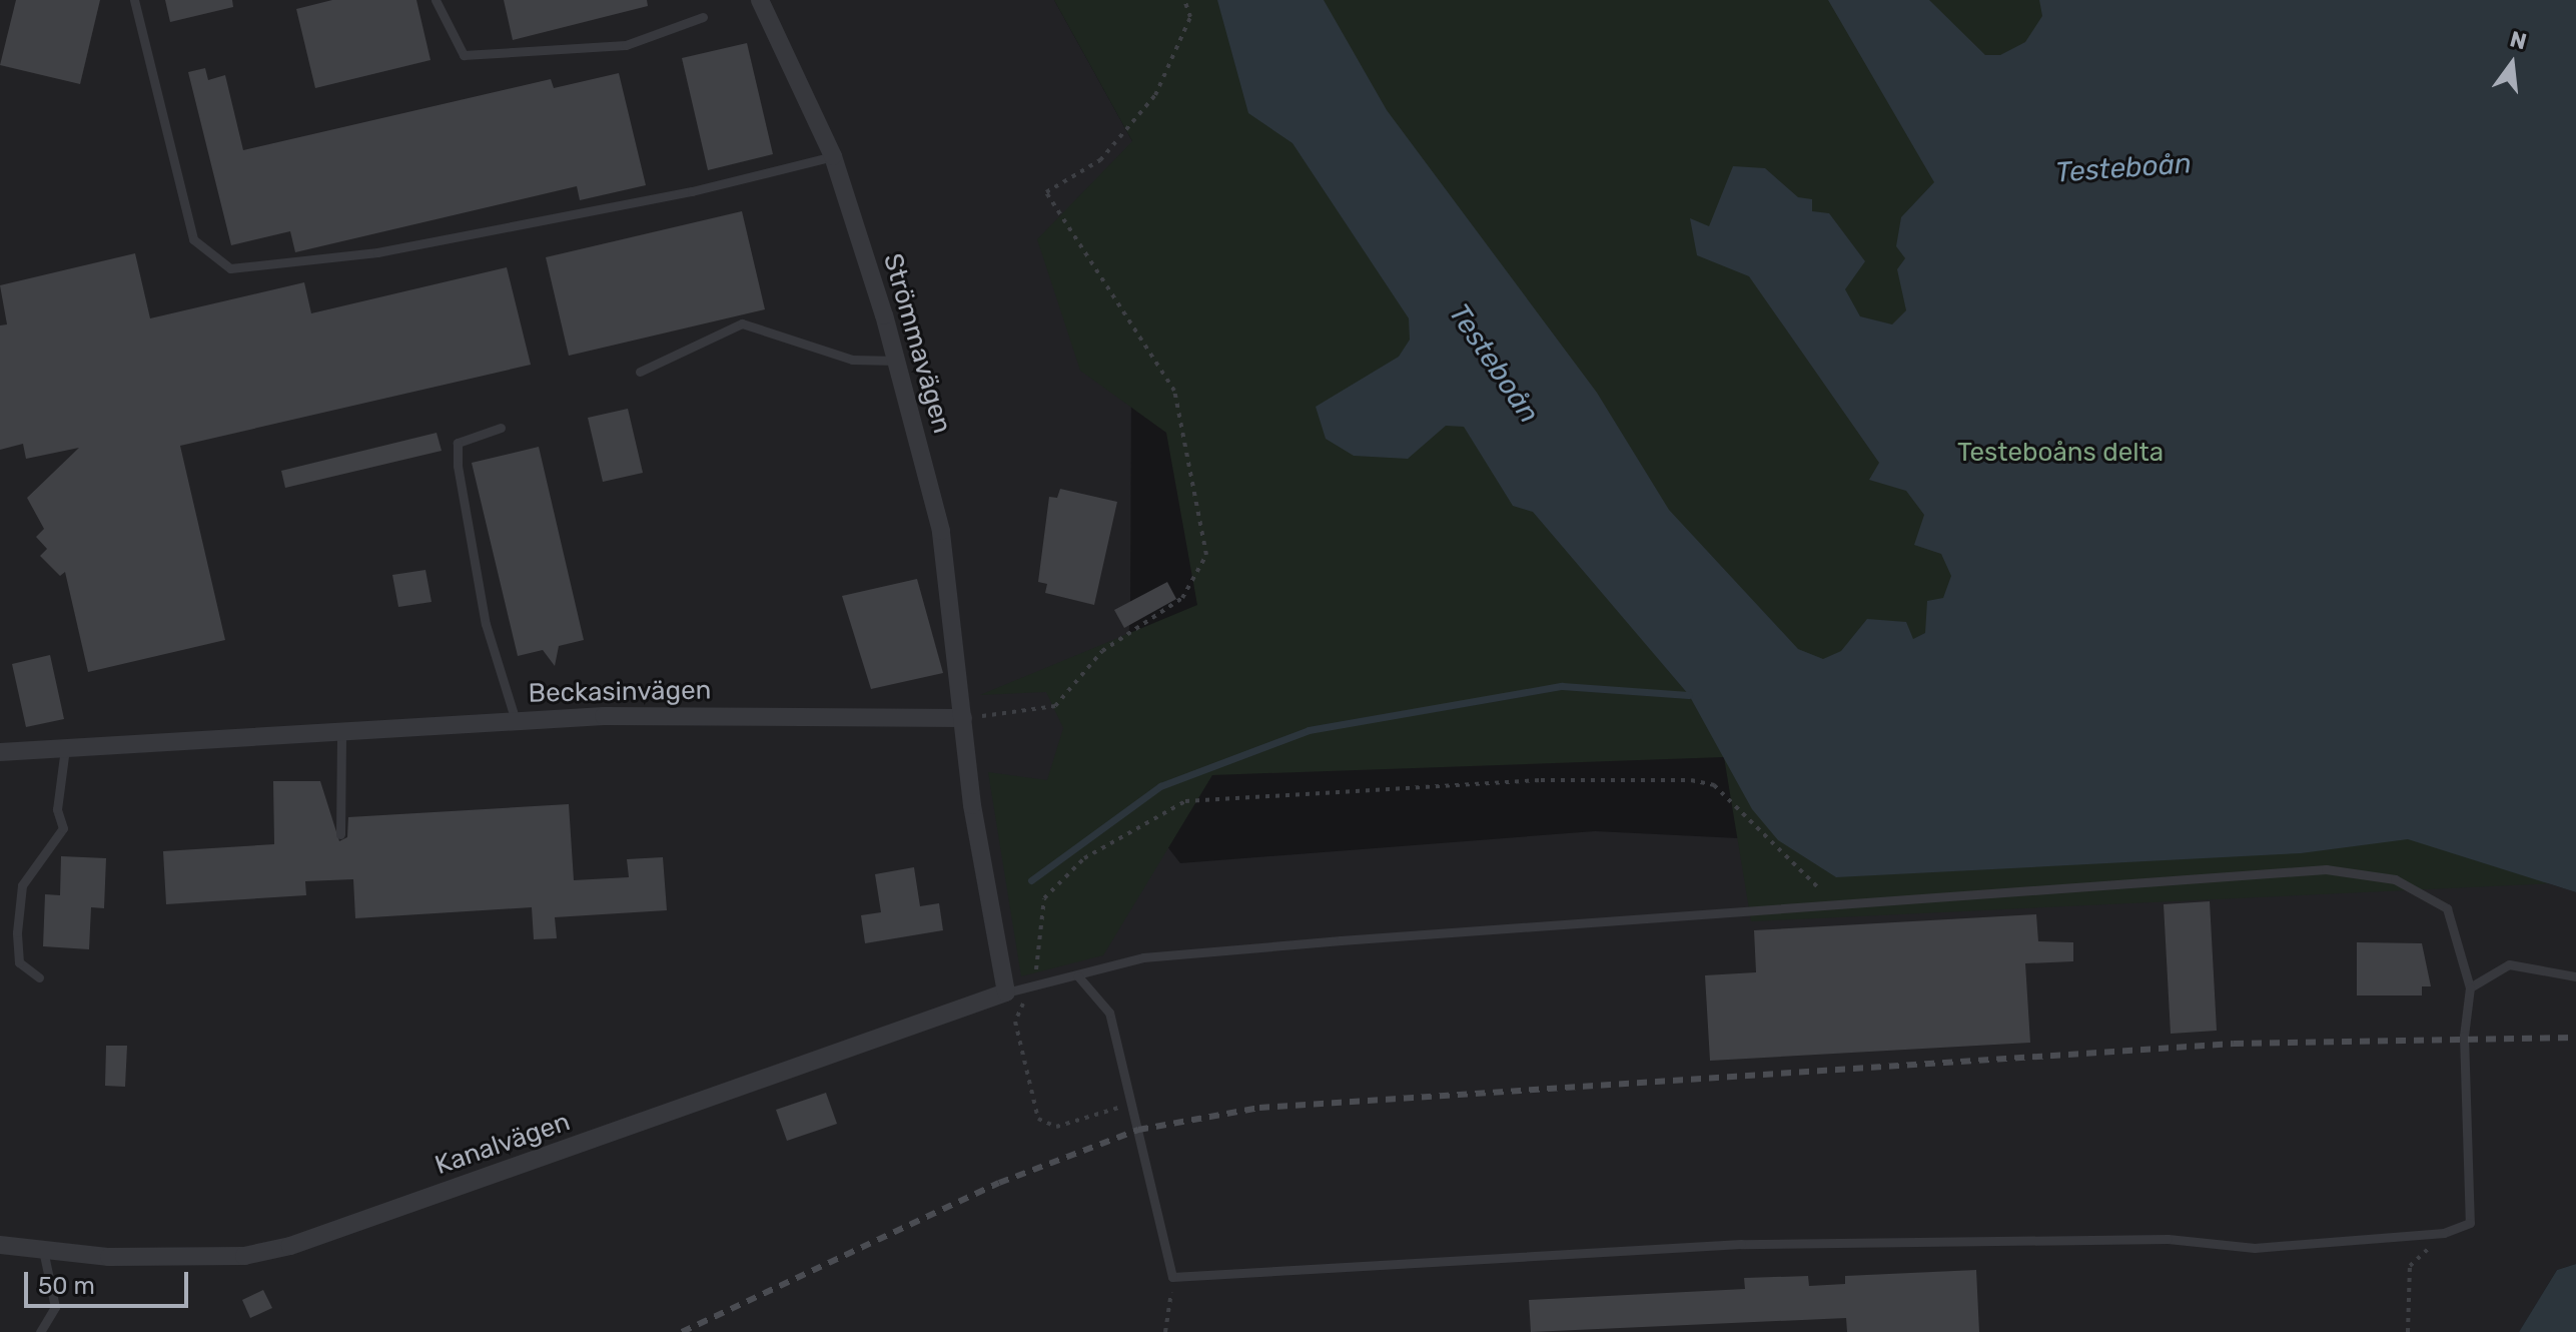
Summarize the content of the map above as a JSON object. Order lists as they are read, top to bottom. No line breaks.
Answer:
{"streets":{"street":["Strömmavägen","Beckasinvägen","Kanalvägen"]},"crossings":[["Strömmavägen","Beckasinvägen"]],"water":["Testeboån"],"parks":["Testeboåns delta"],"scale_bar":"50 m","north":"top"}
